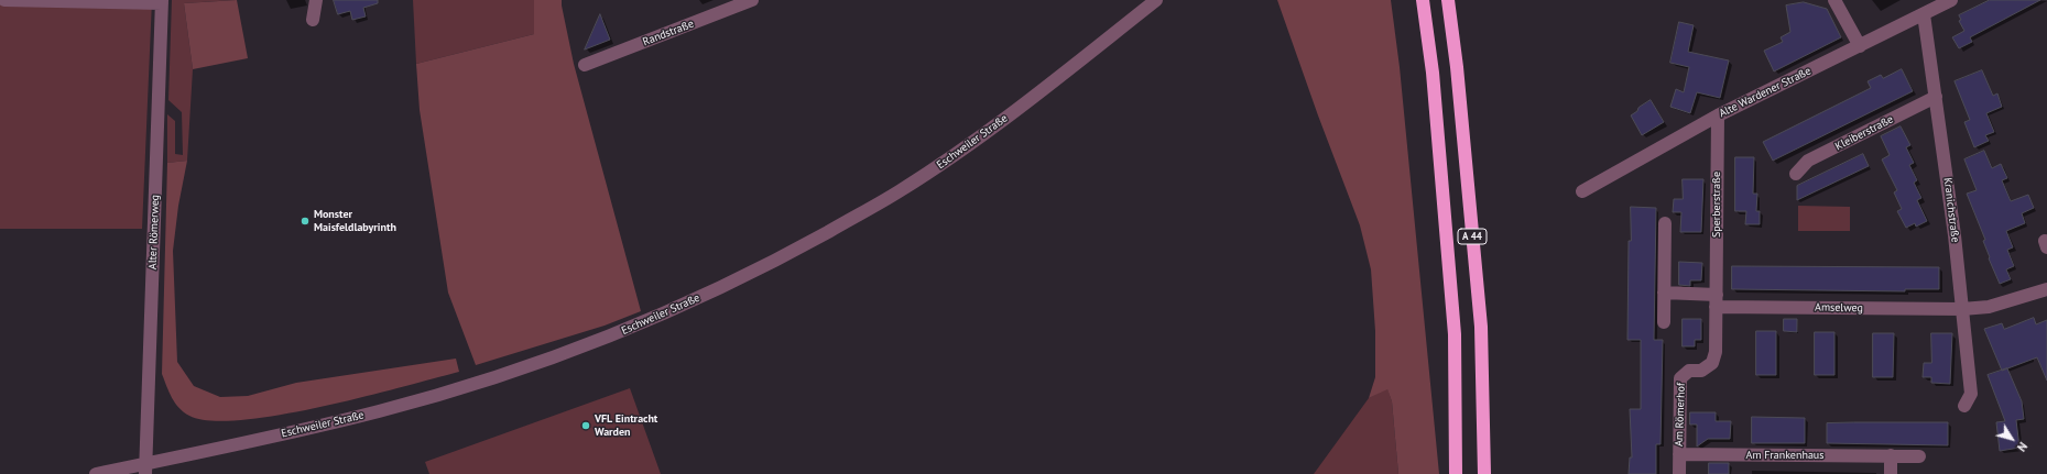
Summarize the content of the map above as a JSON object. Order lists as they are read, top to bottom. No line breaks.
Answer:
{"streets":{"highway":["A 44"],"street":["Randstraße","Alte Wardener Straße","Kleiberstraße","Eschweiler Straße","Sperberstraße","Kranichstraße","Alter Römerweg","Amselweg","Am Römerhof","Am Frankenhaus"]},"crossings":[["Alte Wardener Straße","Sperberstraße"],["Alte Wardener Straße","Kranichstraße"],["Kleiberstraße","Kranichstraße"],["Eschweiler Straße","Alter Römerweg"],["Sperberstraße","Amselweg"],["Sperberstraße","Am Römerhof"],["Kranichstraße","Amselweg"],["Am Römerhof","Am Frankenhaus"]],"places":["Monster Maisfeldlabyrinth","VFL Eintracht Warden"],"north":"bottom right"}
